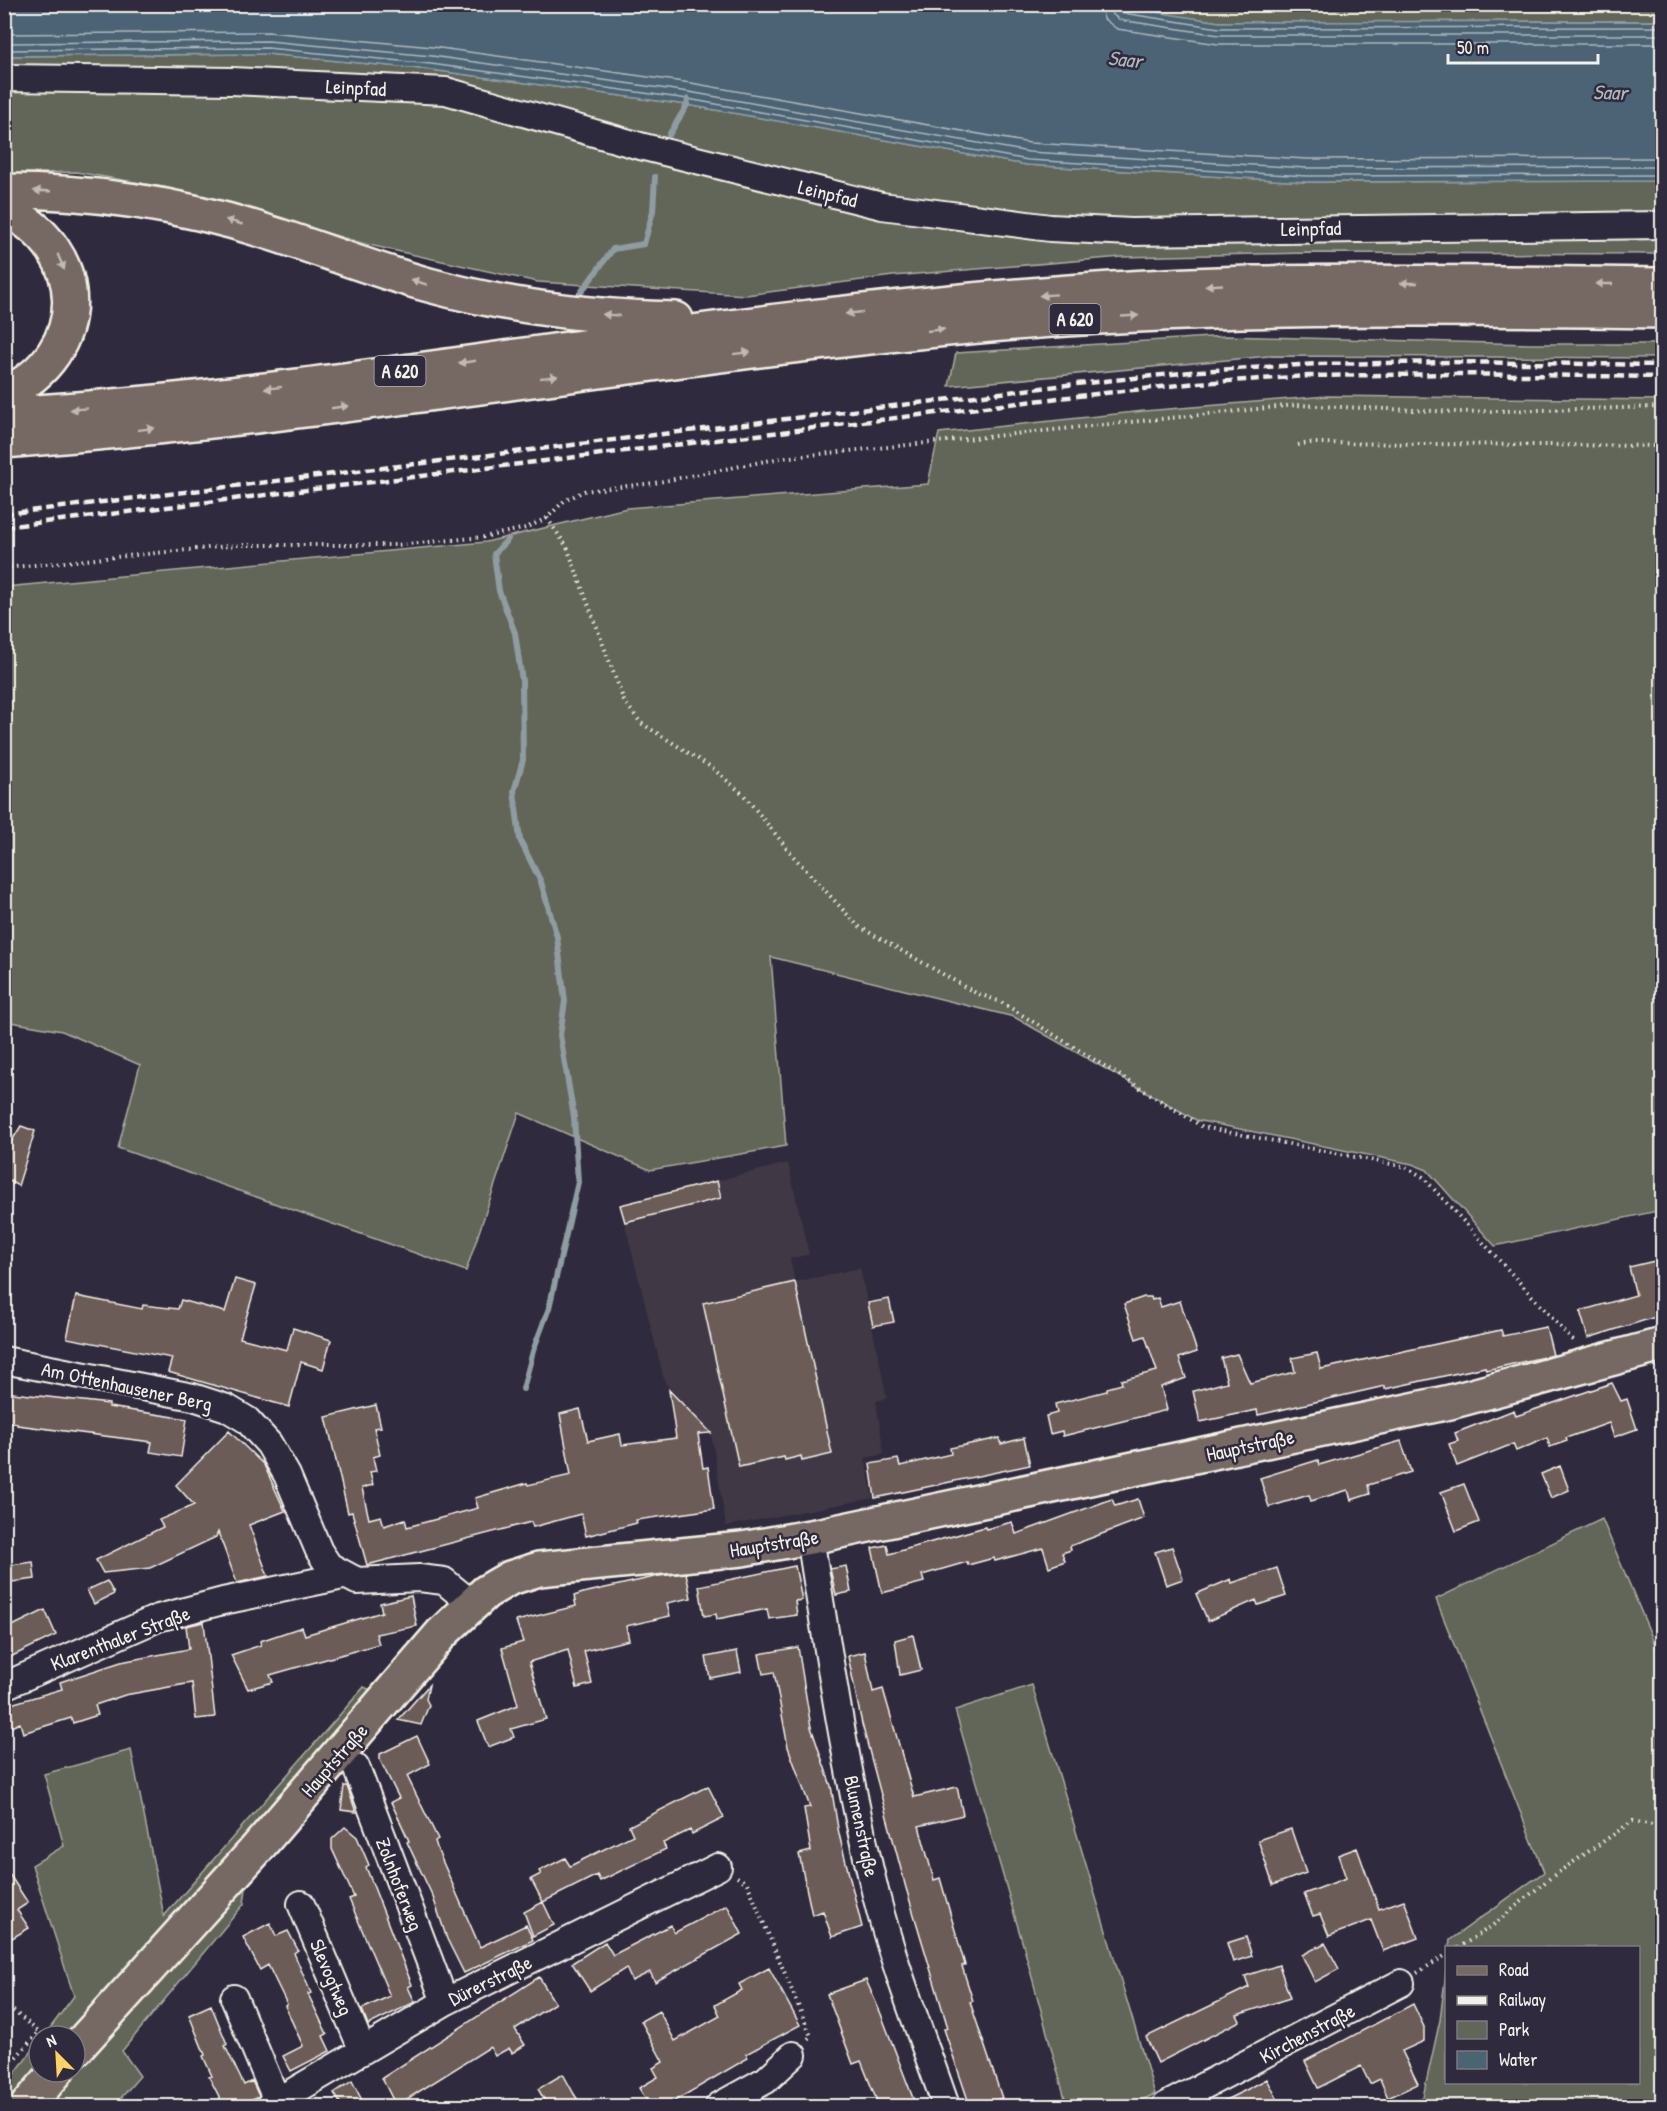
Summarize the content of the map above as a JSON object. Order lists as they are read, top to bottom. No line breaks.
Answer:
{"streets":{"main road":["A 620","Hauptstraße"],"street":["Leinpfad","Am Ottenhausener Berg","Klarenthaler Straße","Blumenstraße","Zolnhoferweg","Slevogtweg","Dürerstraße","Kirchenstraße"]},"crossings":[["Am Ottenhausener Berg","Klarenthaler Straße"],["Hauptstraße","Blumenstraße"],["Zolnhoferweg","Dürerstraße"],["Slevogtweg","Dürerstraße"]],"water":["Saar"],"legend":["Road","Railway","Park","Water"],"scale_bar":"50 m","north":"top left"}
